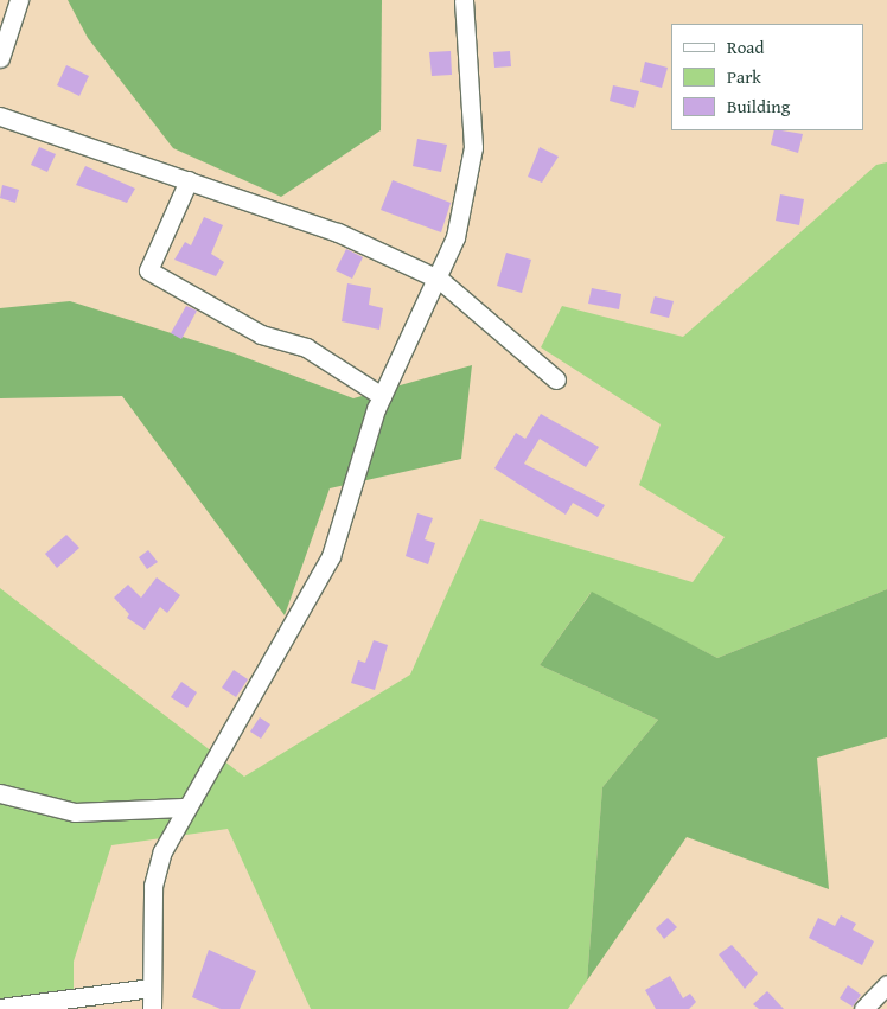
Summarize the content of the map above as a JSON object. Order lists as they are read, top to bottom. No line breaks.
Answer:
{"legend":["Road","Park","Building"]}
